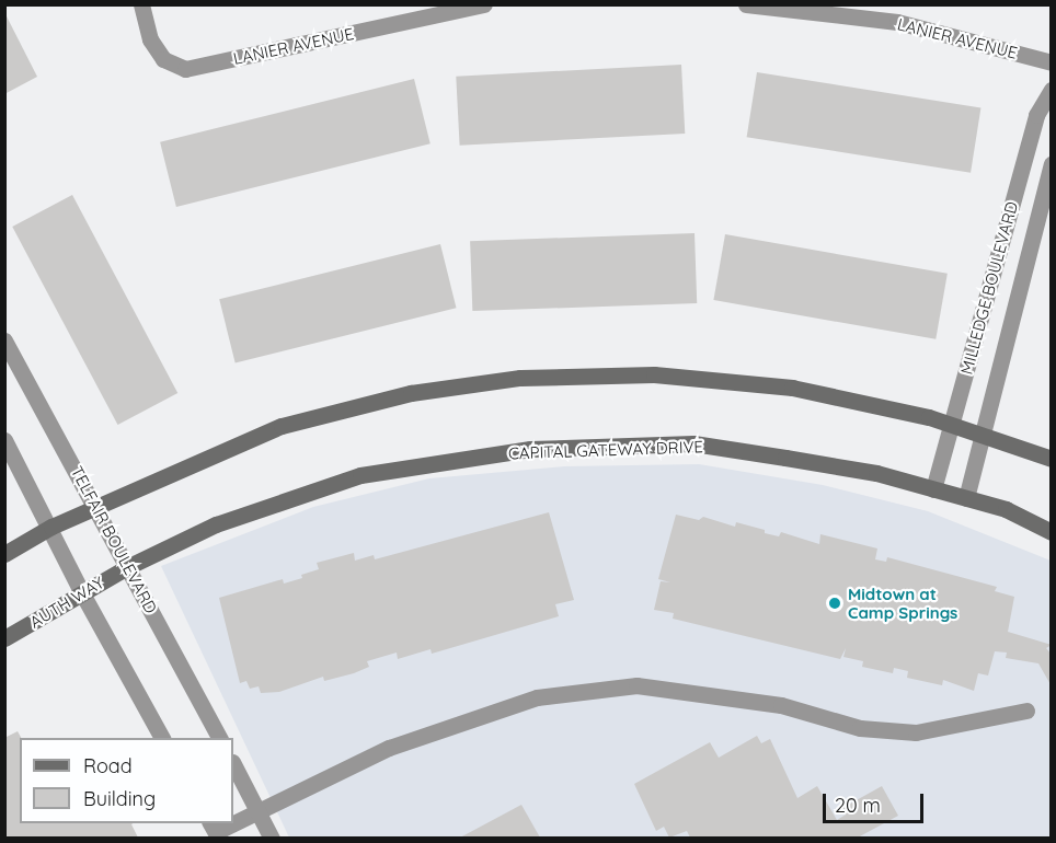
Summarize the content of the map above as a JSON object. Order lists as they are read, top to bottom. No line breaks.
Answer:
{"streets":{"street":["LANIER AVENUE","MILLEDGE BOULEVARD","CAPITAL GATEWAY DRIVE","TELFAIR BOULEVARD","AUTH WAY"]},"crossings":[["MILLEDGE BOULEVARD","CAPITAL GATEWAY DRIVE"],["CAPITAL GATEWAY DRIVE","TELFAIR BOULEVARD"],["CAPITAL GATEWAY DRIVE","AUTH WAY"],["TELFAIR BOULEVARD","AUTH WAY"]],"places":["Midtown at Camp Springs"],"legend":["Road","Building"],"scale_bar":"20 m"}
